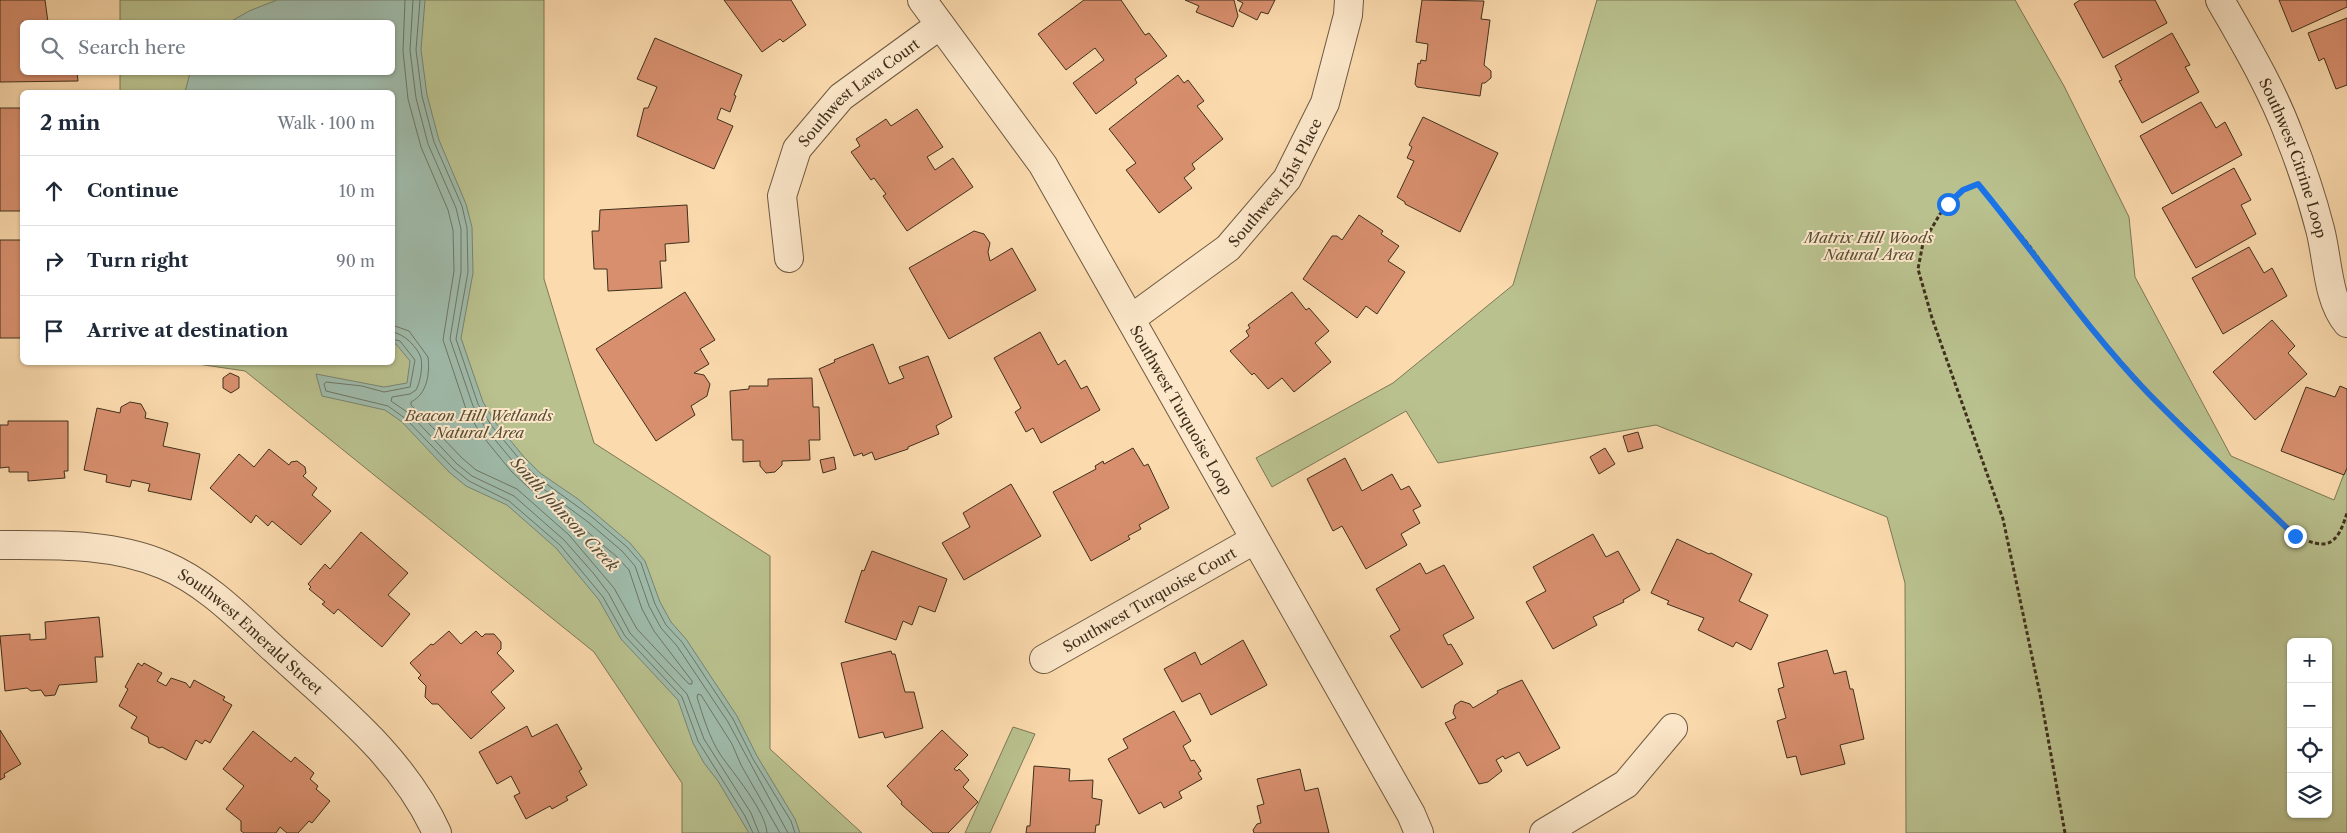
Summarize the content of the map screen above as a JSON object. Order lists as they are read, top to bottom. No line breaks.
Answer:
{"streets":{"street":["Southwest Lava Court","Southwest Citrine Loop","Southwest 151st Place","Southwest Turquoise Loop","Southwest Turquoise Court","Southwest Emerald Street"]},"crossings":[["Southwest Lava Court","Southwest Turquoise Loop"],["Southwest 151st Place","Southwest Turquoise Loop"],["Southwest Turquoise Loop","Southwest Turquoise Court"]],"water":["South Johnson Creek"],"parks":["Matrix Hill Woods Natural Area","Beacon Hill Wetlands Natural Area"],"page":{"search":"Search here","heading":["2 min","Walk · 100 m"],"list":[["Continue","10 m"],["Turn right","90 m"],"Arrive at destination"],"map_buttons":["+","−"]}}
